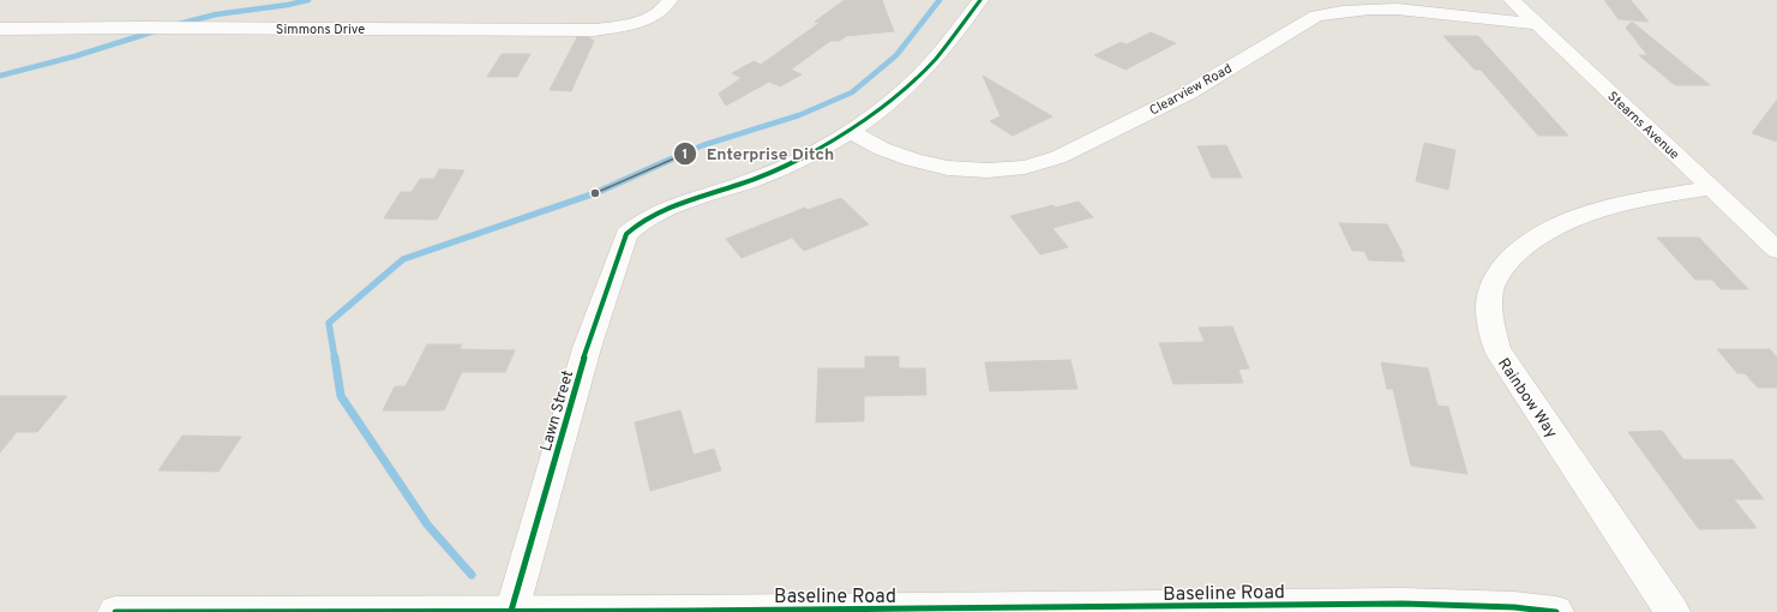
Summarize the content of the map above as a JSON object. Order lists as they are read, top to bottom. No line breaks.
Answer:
{"streets":{"street":["Simmons Drive","Clearview Road","Stearns Avenue","Rainbow Way","Lawn Street","Baseline Road"]},"crossings":[["Clearview Road","Stearns Avenue"],["Clearview Road","Lawn Street"],["Stearns Avenue","Rainbow Way"],["Lawn Street","Baseline Road"]],"places":["Enterprise Ditch"]}
